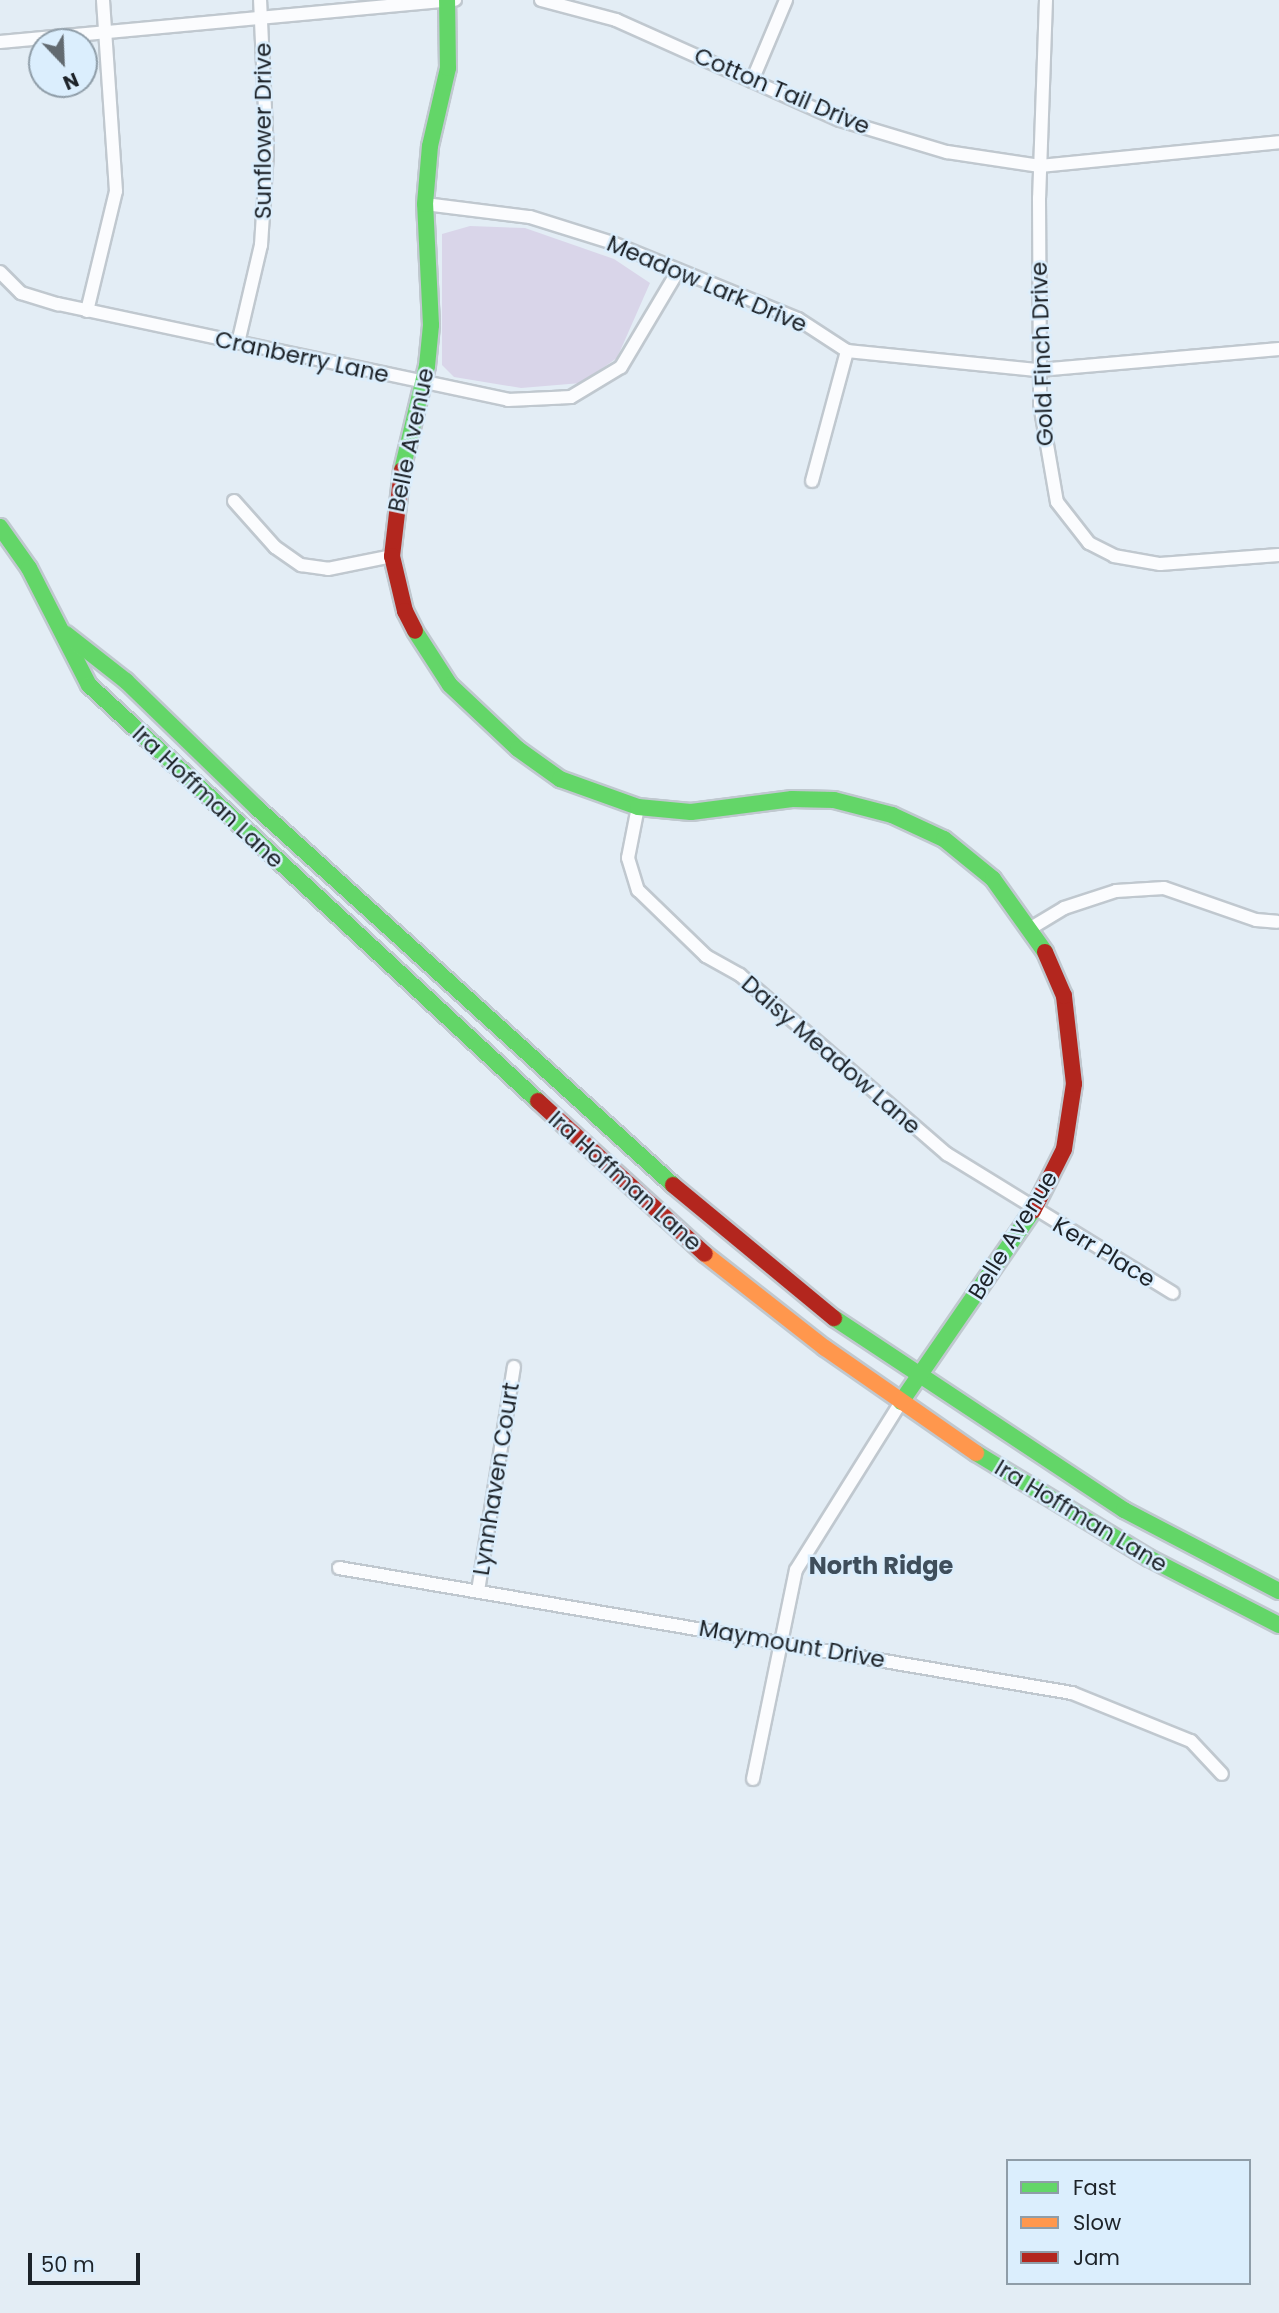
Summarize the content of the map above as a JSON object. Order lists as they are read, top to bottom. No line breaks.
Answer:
{"streets":{"main road":["Belle Avenue","Ira Hoffman Lane"],"street":["Cotton Tail Drive","Sunflower Drive","Meadow Lark Drive","Gold Finch Drive","Cranberry Lane","Daisy Meadow Lane","Kerr Place","Lynnhaven Court","Maymount Drive"]},"crossings":[["Cotton Tail Drive","Gold Finch Drive"],["Sunflower Drive","Cranberry Lane"],["Meadow Lark Drive","Gold Finch Drive"],["Meadow Lark Drive","Cranberry Lane"],["Meadow Lark Drive","Belle Avenue"],["Cranberry Lane","Belle Avenue"],["Belle Avenue","Ira Hoffman Lane"],["Belle Avenue","Daisy Meadow Lane"],["Belle Avenue","Kerr Place"],["Belle Avenue","Maymount Drive"],["Daisy Meadow Lane","Kerr Place"],["Lynnhaven Court","Maymount Drive"]],"districts":["North Ridge"],"legend":["Fast","Slow","Jam"],"scale_bar":"50 m","north":"bottom right"}
